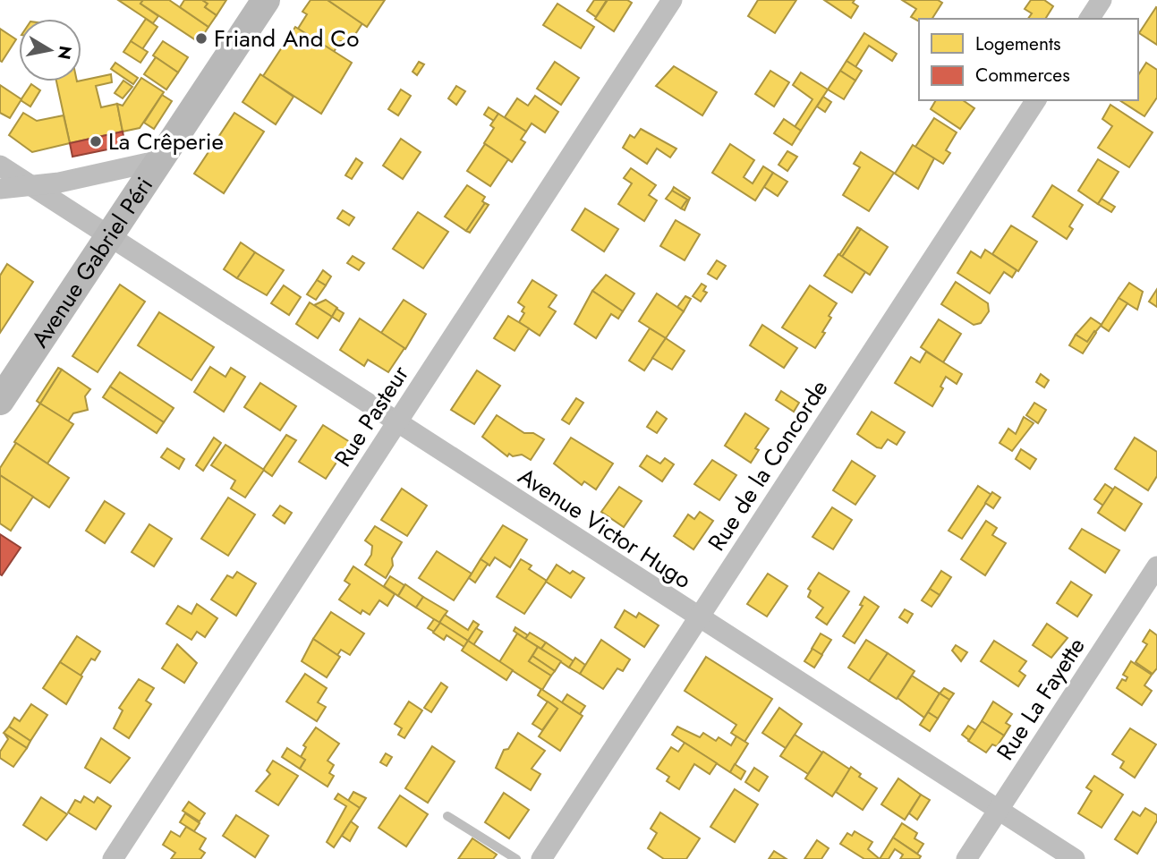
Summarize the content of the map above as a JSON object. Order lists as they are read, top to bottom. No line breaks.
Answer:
{"streets":{"street":["Avenue Gabriel Péri","Rue Pasteur","Rue de la Concorde","Avenue Victor Hugo","Rue La Fayette"]},"crossings":[["Avenue Gabriel Péri","Avenue Victor Hugo"],["Rue Pasteur","Avenue Victor Hugo"],["Rue de la Concorde","Avenue Victor Hugo"],["Avenue Victor Hugo","Rue La Fayette"]],"places":["Friand And Co","La Crêperie"],"legend":["Logements","Commerces"],"north":"right"}
